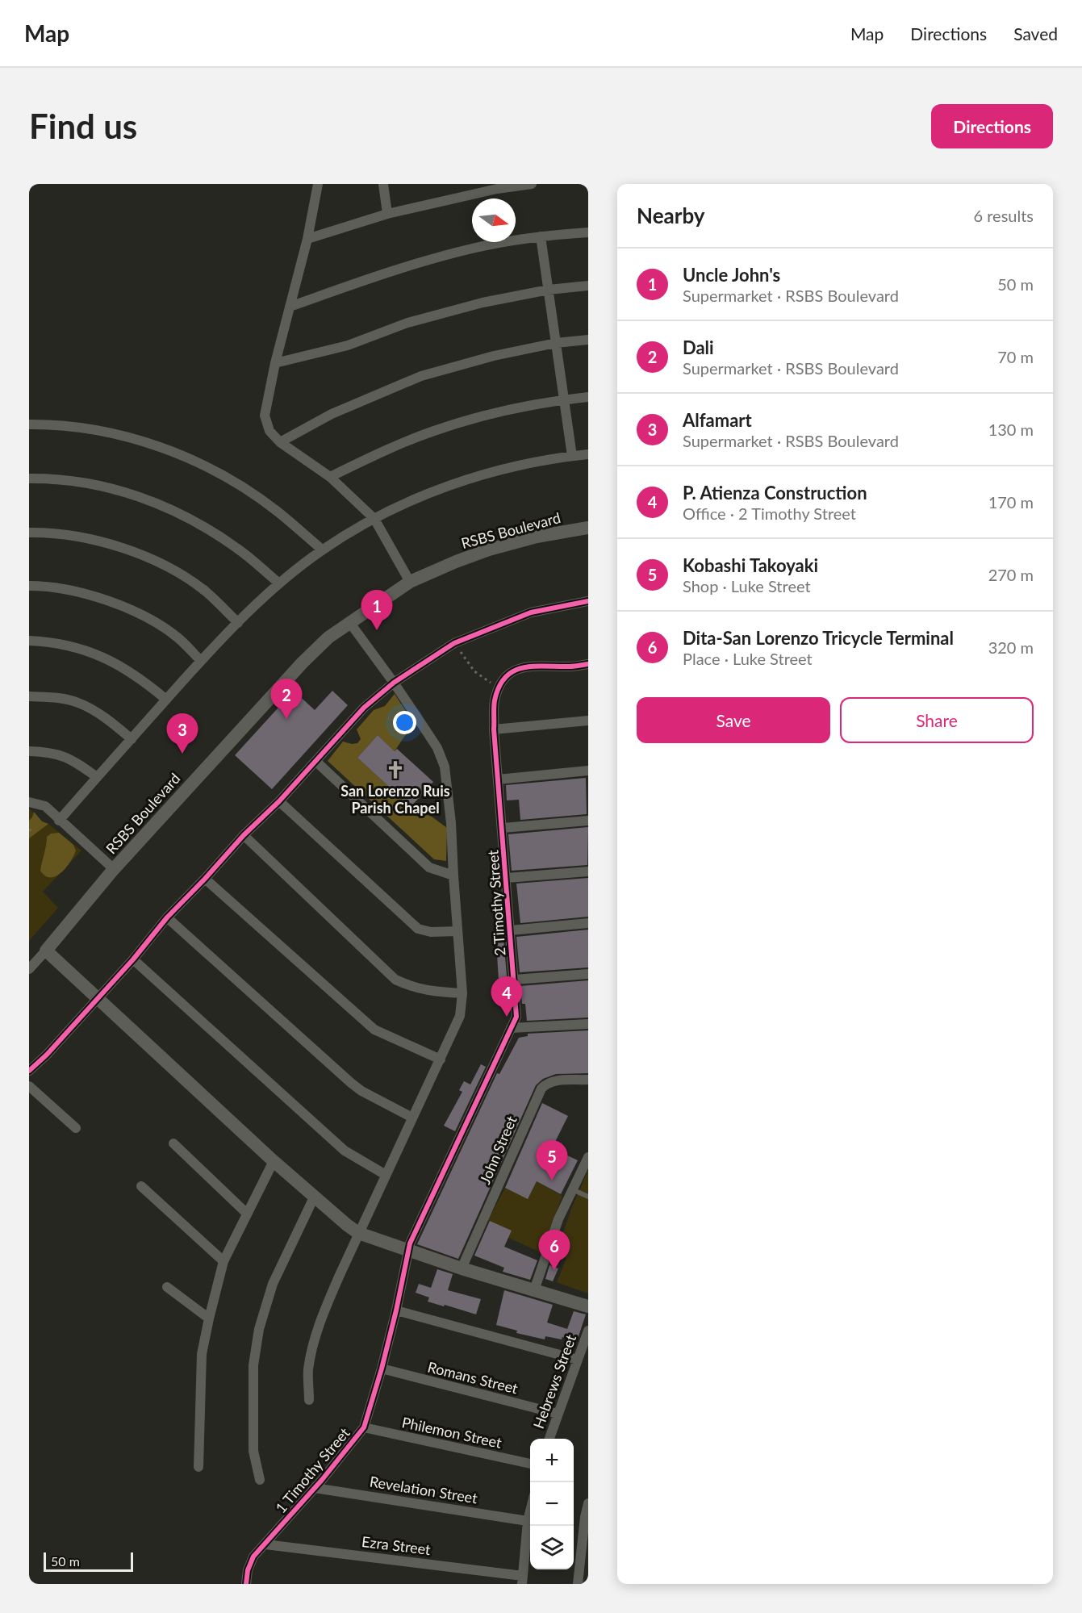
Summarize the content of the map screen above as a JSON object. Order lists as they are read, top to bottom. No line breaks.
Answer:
{"streets":{"street":["RSBS Boulevard","2 Timothy Street","John Street","Romans Street","Hebrews Street","Philemon Street","1 Timothy Street","Revelation Street","Ezra Street"]},"crossings":[["2 Timothy Street","1 Timothy Street"],["Romans Street","Hebrews Street"],["Romans Street","1 Timothy Street"],["Philemon Street","1 Timothy Street"],["1 Timothy Street","Revelation Street"],["1 Timothy Street","Ezra Street"]],"places":{"church":["San Lorenzo Ruis Parish Chapel"]},"scale_bar":"50 m","north":"right","page":{"header":"Map","nav":["Map","Directions","Saved"],"buttons":["Directions",["Save","Share"]],"title":"Find us","heading":["Nearby","6 results"],"list":[{"mark":"1","name":"Uncle John's","note":"Supermarket · RSBS Boulevard","value":"50 m"},{"mark":"2","name":"Dali","note":"Supermarket · RSBS Boulevard","value":"70 m"},{"mark":"3","name":"Alfamart","note":"Supermarket · RSBS Boulevard","value":"130 m"},{"mark":"4","name":"P. Atienza Construction","note":"Office · 2 Timothy Street","value":"170 m"},{"mark":"5","name":"Kobashi Takoyaki","note":"Shop · Luke Street","value":"270 m"},{"mark":"6","name":"Dita-San Lorenzo Tricycle Terminal","note":"Place · Luke Street","value":"320 m"}],"pins":["1","2","3","4","5","6"],"map_buttons":["+","−"],"scale":"50 m"}}
